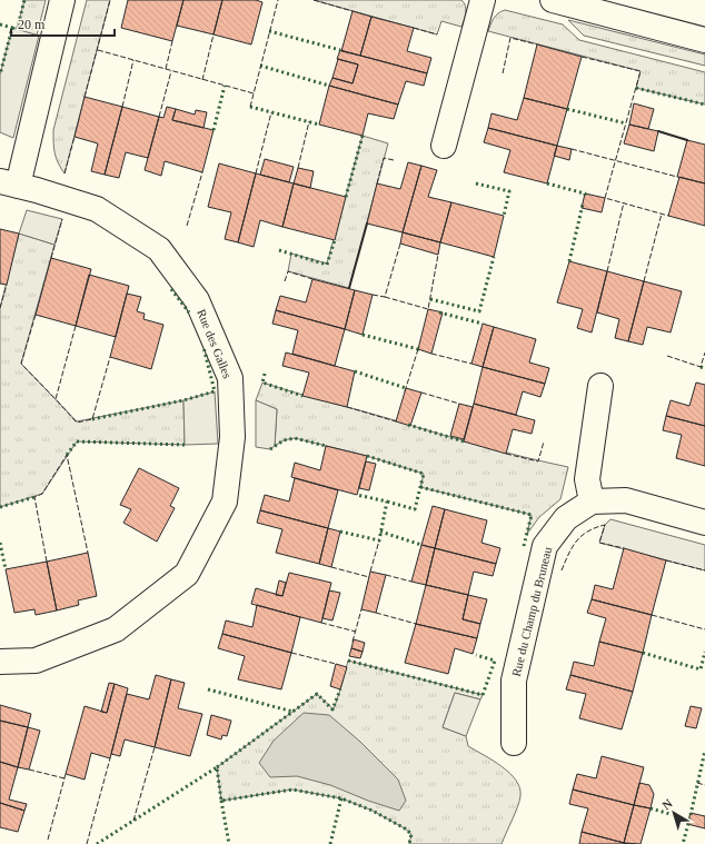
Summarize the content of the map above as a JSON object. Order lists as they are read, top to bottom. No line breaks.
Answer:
{"streets":{"street":["Rue des Galles","Rue du Champ du Bruneau"]},"scale_bar":"20 m","north":"top left"}
